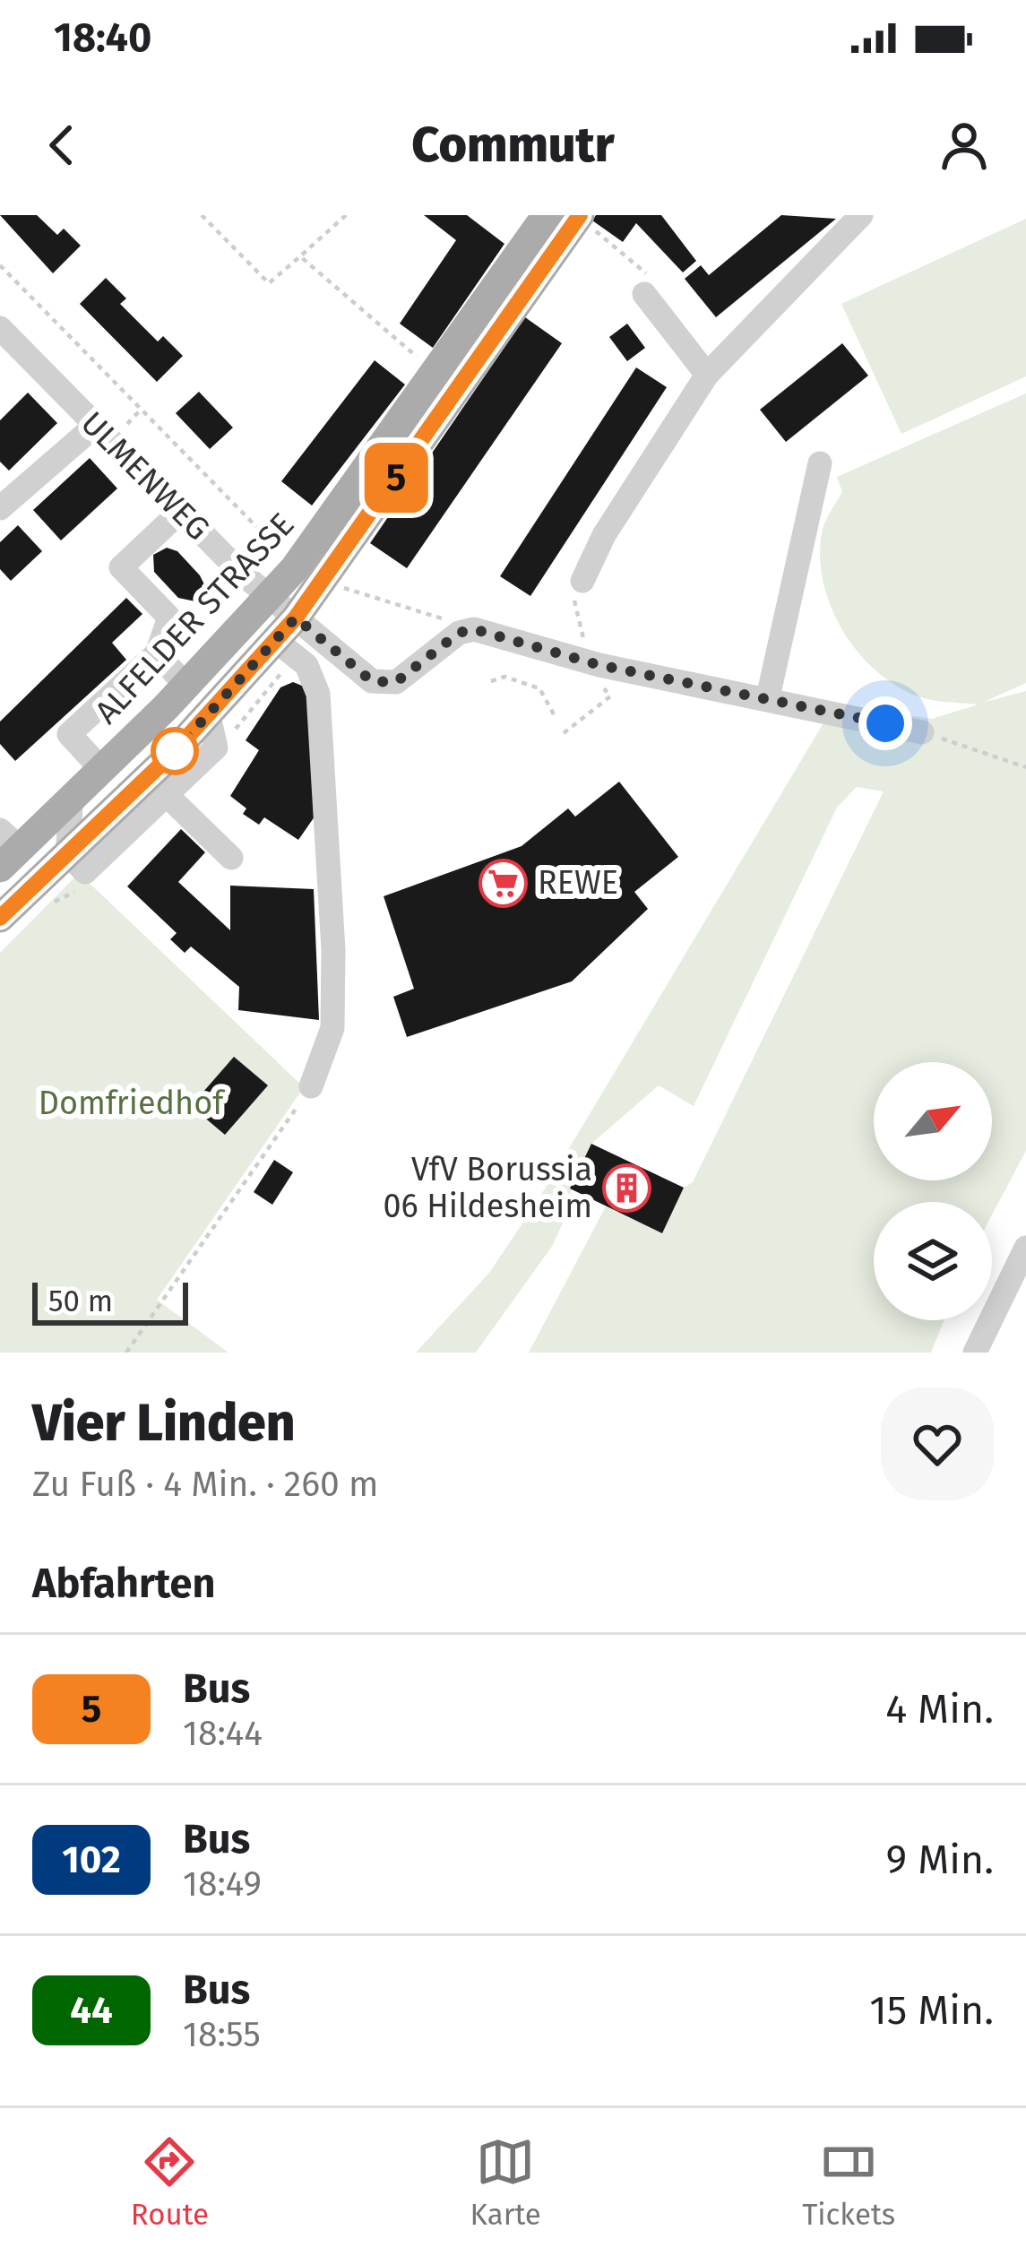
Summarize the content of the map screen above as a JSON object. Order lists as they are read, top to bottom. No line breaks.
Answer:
{"streets":{"main road":["ALFELDER STRASSE"],"street":["ULMENWEG"]},"crossings":[["ULMENWEG","ALFELDER STRASSE"]],"parks":["Domfriedhof"],"places":{"supermarket":["REWE"],"building":["VfV Borussia 06 Hildesheim"]},"lines":["bus line 5"],"scale_bar":"50 m","north":"top right","page":{"status":"18:40","header":"Commutr","on_map":"5","scale":"50 m","heading":[["Vier Linden","Zu Fuß · 4 Min. · 260 m"],"Abfahrten"],"list":[{"mark":"5","name":"Bus","note":"18:44","value":"4 Min."},{"mark":"102","name":"Bus","note":"18:49","value":"9 Min."},{"mark":"44","name":"Bus","note":"18:55","value":"15 Min."}],"tabs":["Route","Karte","Tickets"]}}
